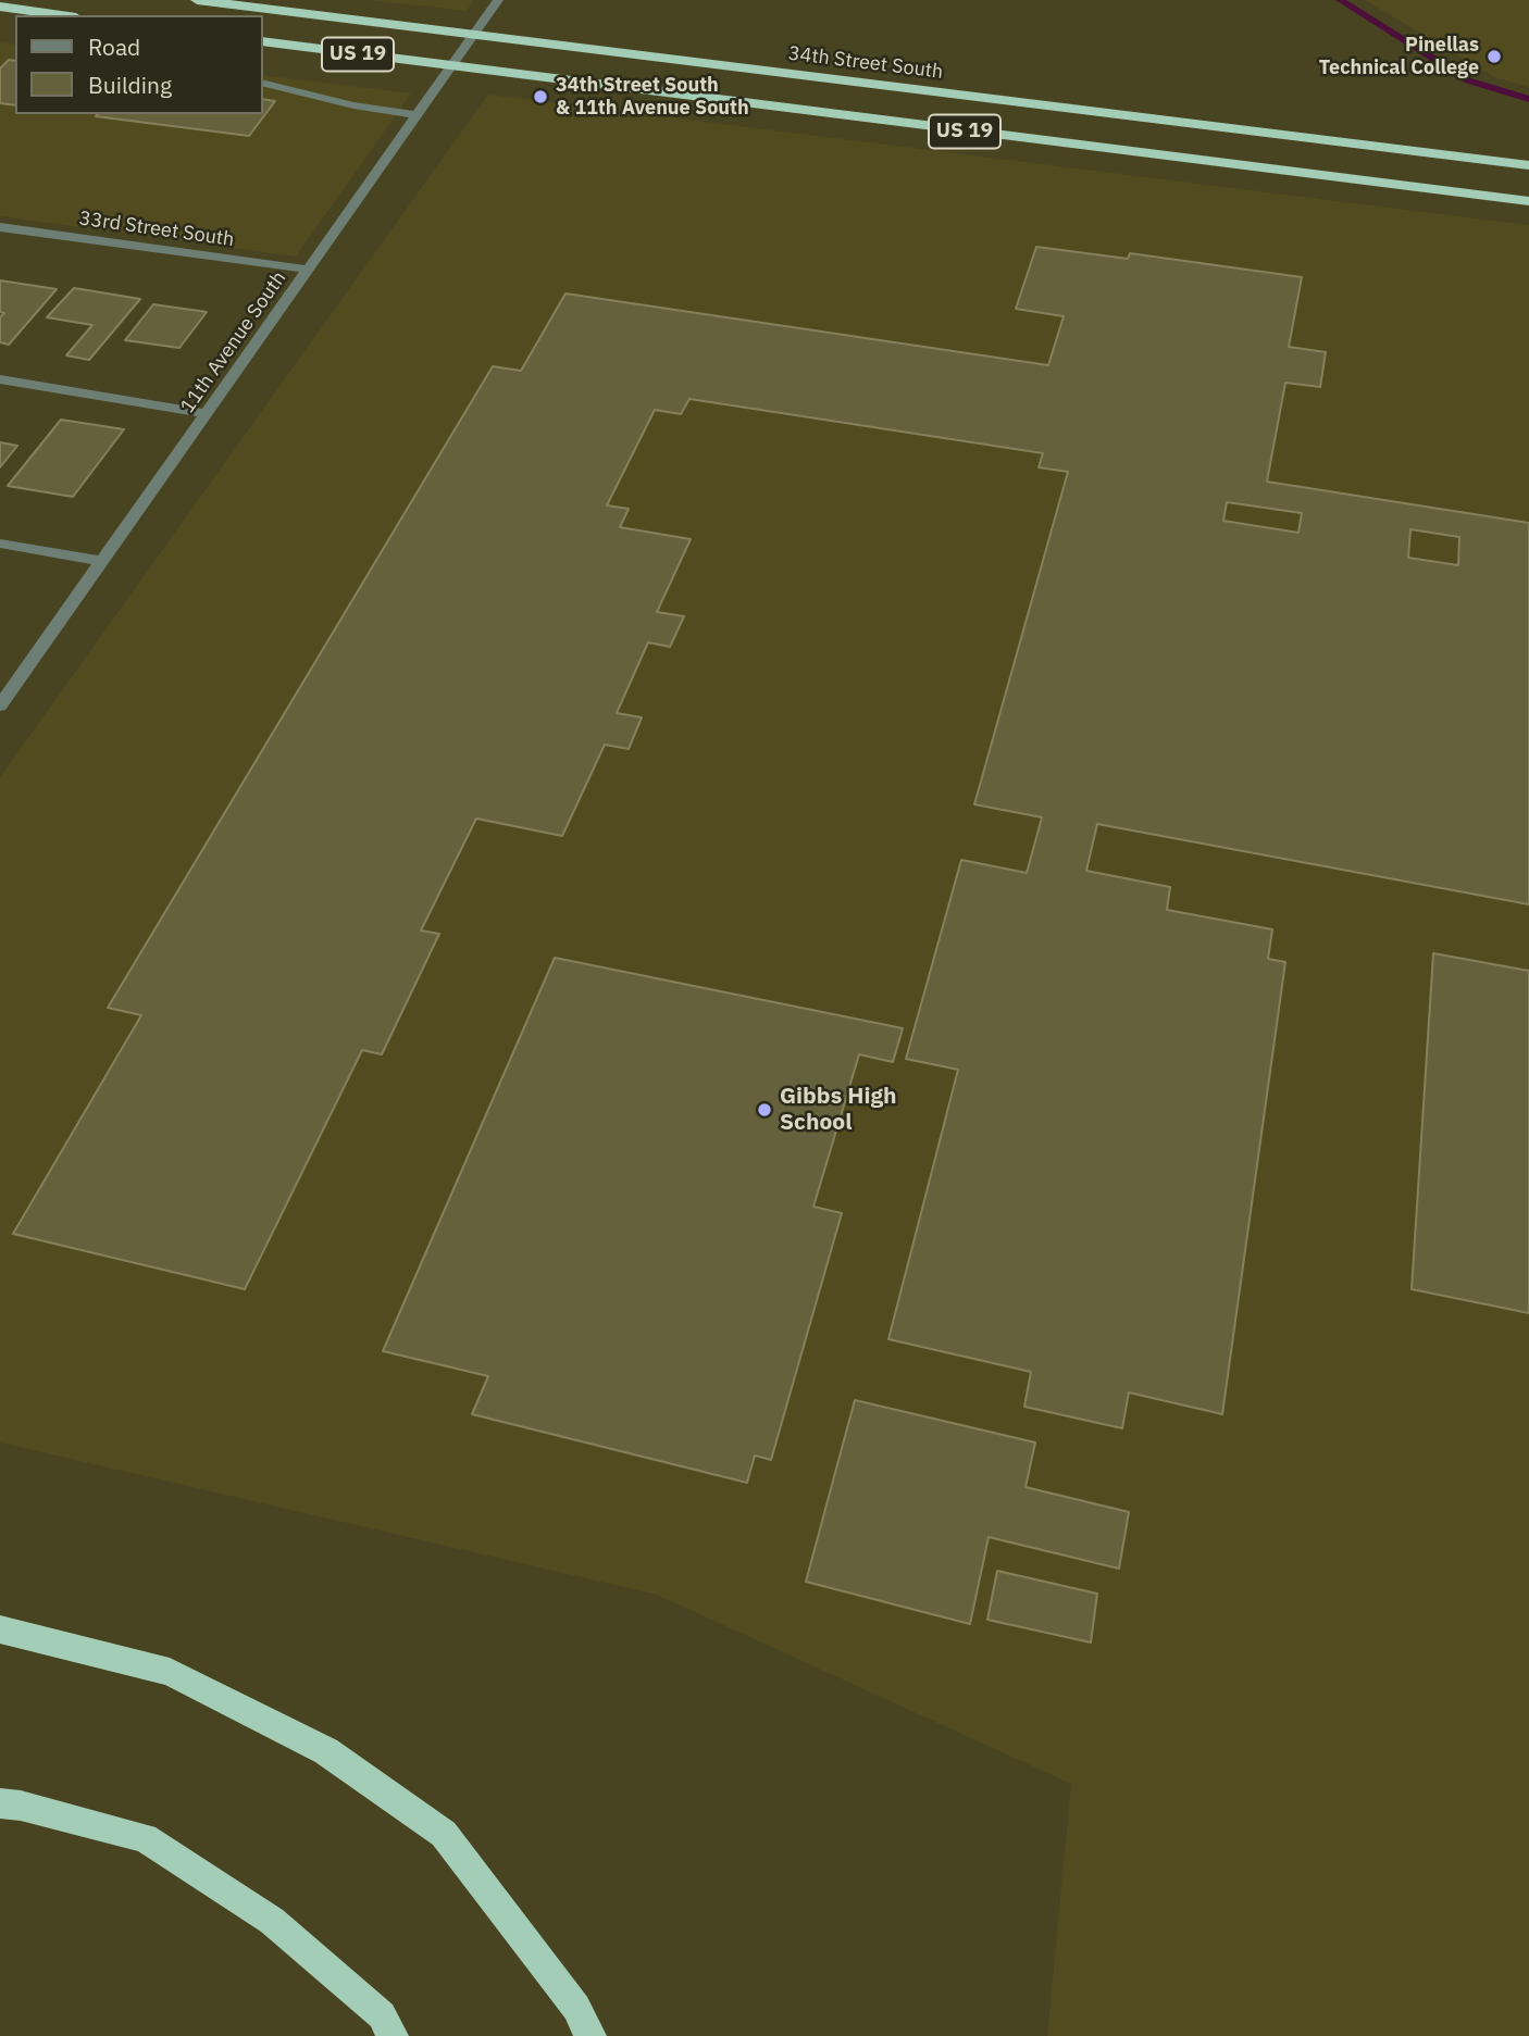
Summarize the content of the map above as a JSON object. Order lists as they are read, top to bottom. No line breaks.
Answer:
{"streets":{"highway":["US 19","34th Street South"],"street":["33rd Street South","11th Avenue South"]},"crossings":[["US 19","11th Avenue South"],["34th Street South","11th Avenue South"],["33rd Street South","11th Avenue South"]],"places":["Pinellas Technical College","34th Street South & 11th Avenue South","Gibbs High School"],"legend":["Road","Building"]}
